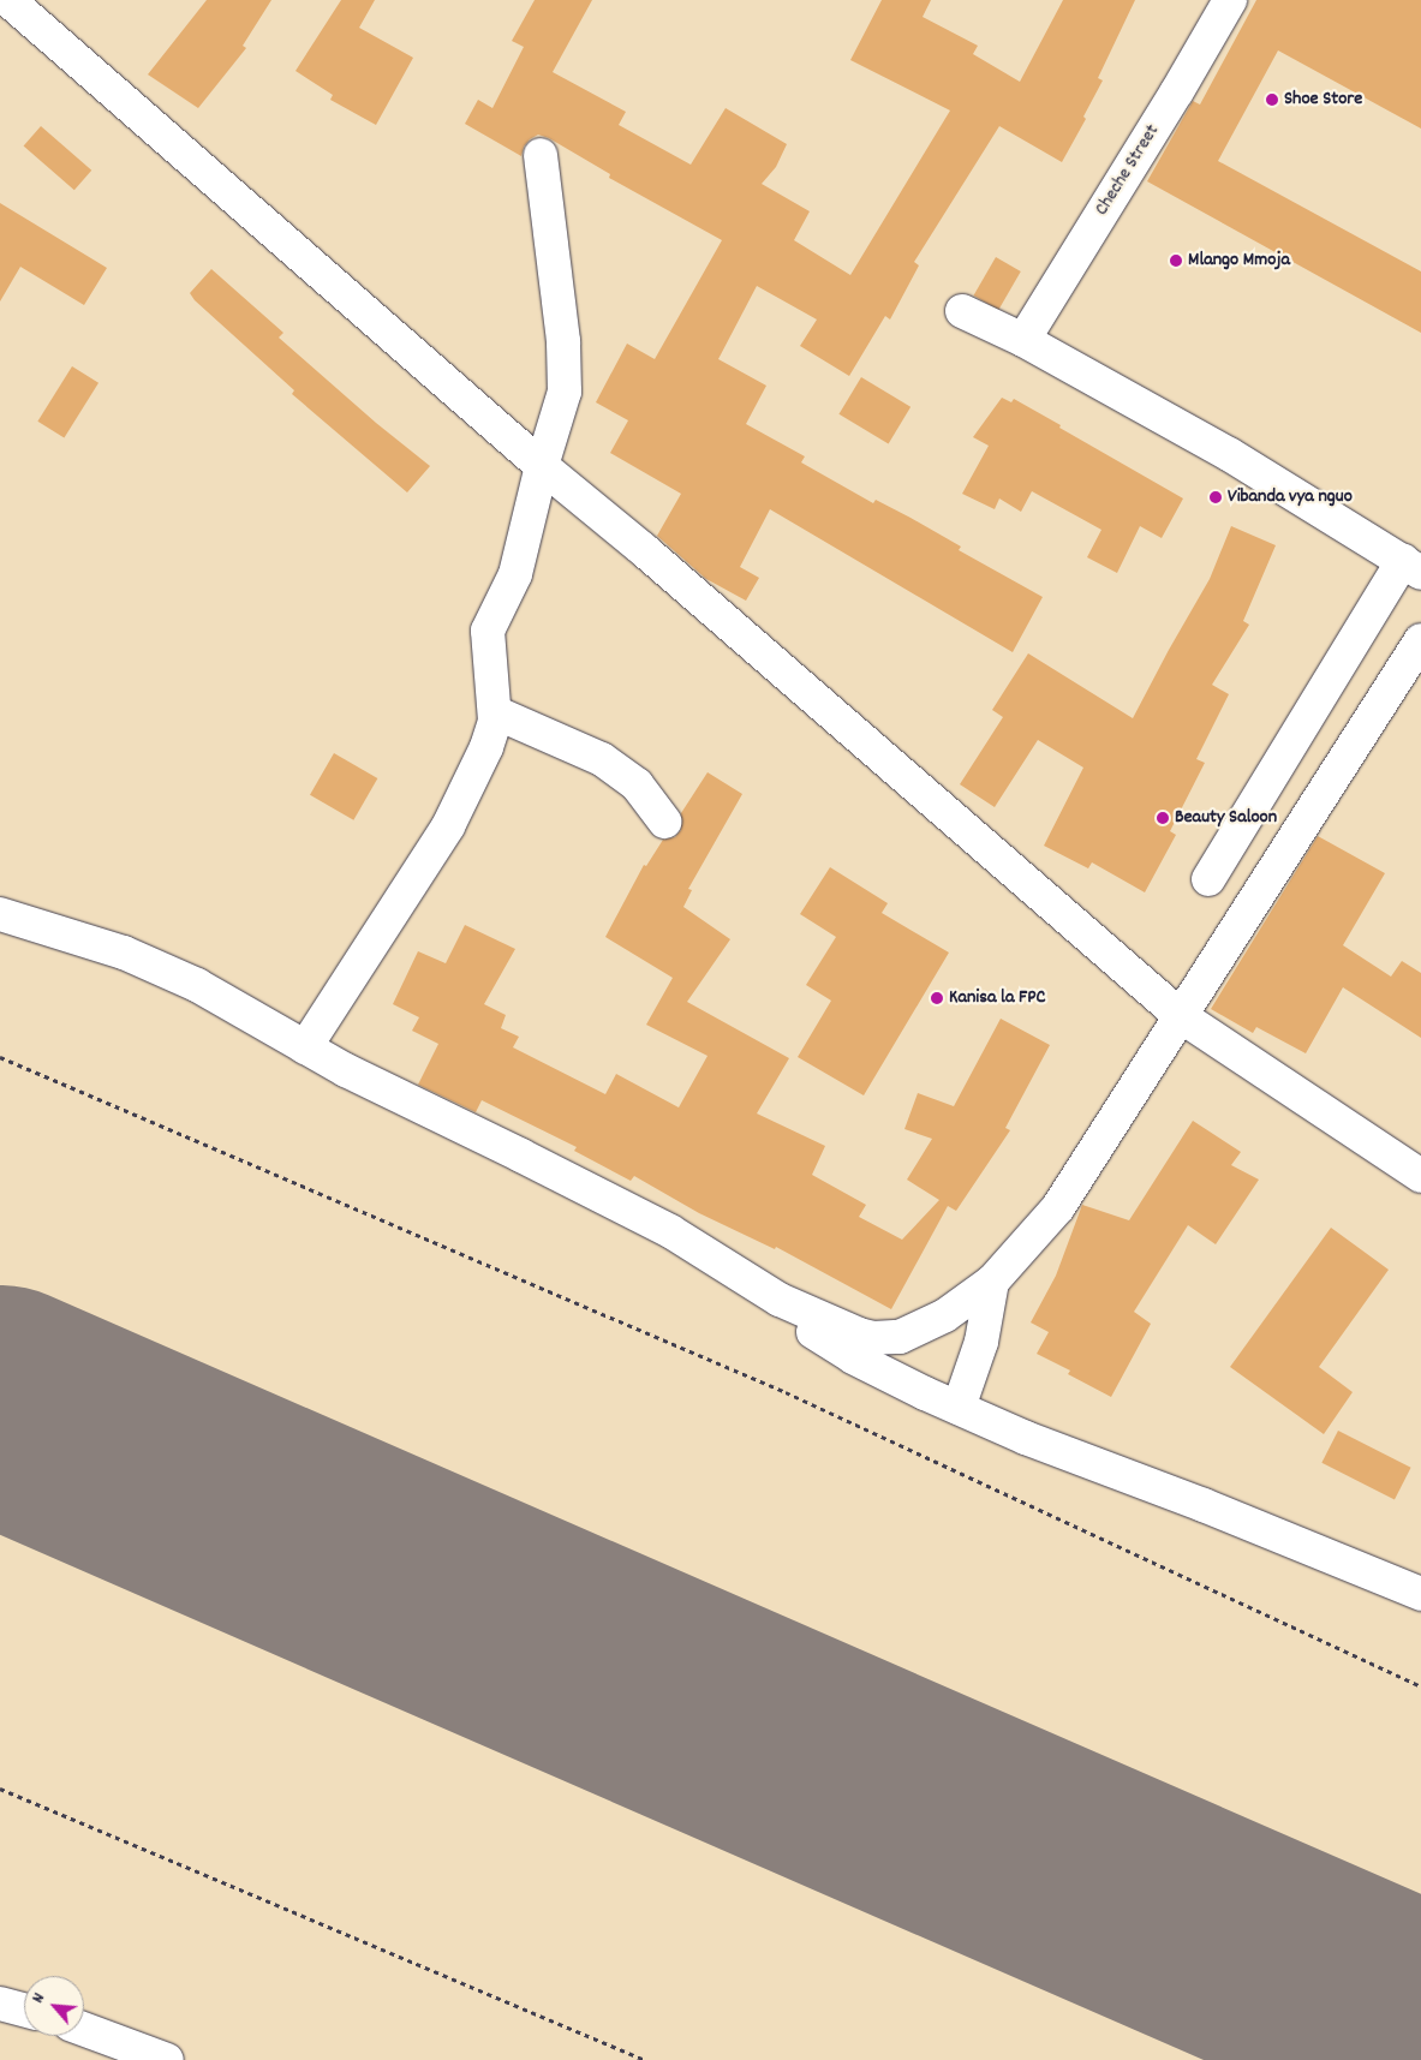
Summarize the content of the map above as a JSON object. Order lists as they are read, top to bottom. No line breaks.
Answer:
{"streets":{"street":["Cheche Street"]},"places":["Shoe Store","Mlango Mmoja","Vibanda vya nguo","Beauty Saloon","Kanisa la FPC"],"north":"top left"}
